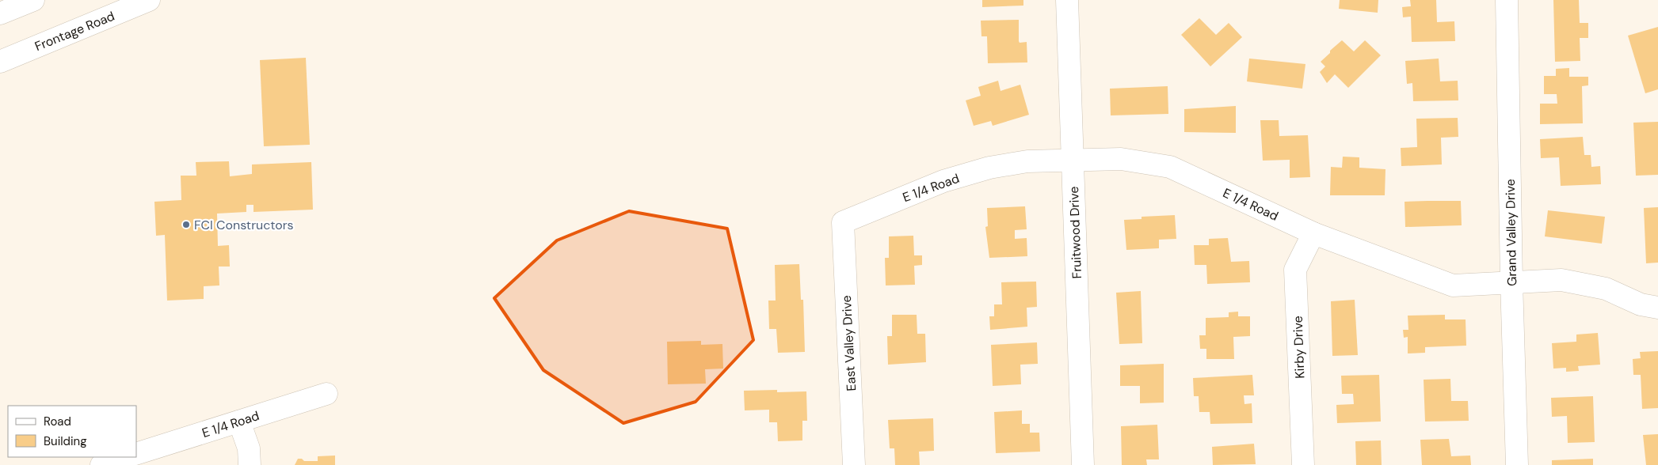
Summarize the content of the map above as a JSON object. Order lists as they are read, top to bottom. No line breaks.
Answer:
{"streets":{"street":["Frontage Road","E 1/4 Road","Fruitwood Drive","Grand Valley Drive","East Valley Drive","Kirby Drive"]},"crossings":[["E 1/4 Road","Fruitwood Drive"],["E 1/4 Road","Grand Valley Drive"],["E 1/4 Road","East Valley Drive"],["E 1/4 Road","Kirby Drive"]],"places":["FCI Constructors"],"legend":["Road","Building"]}
